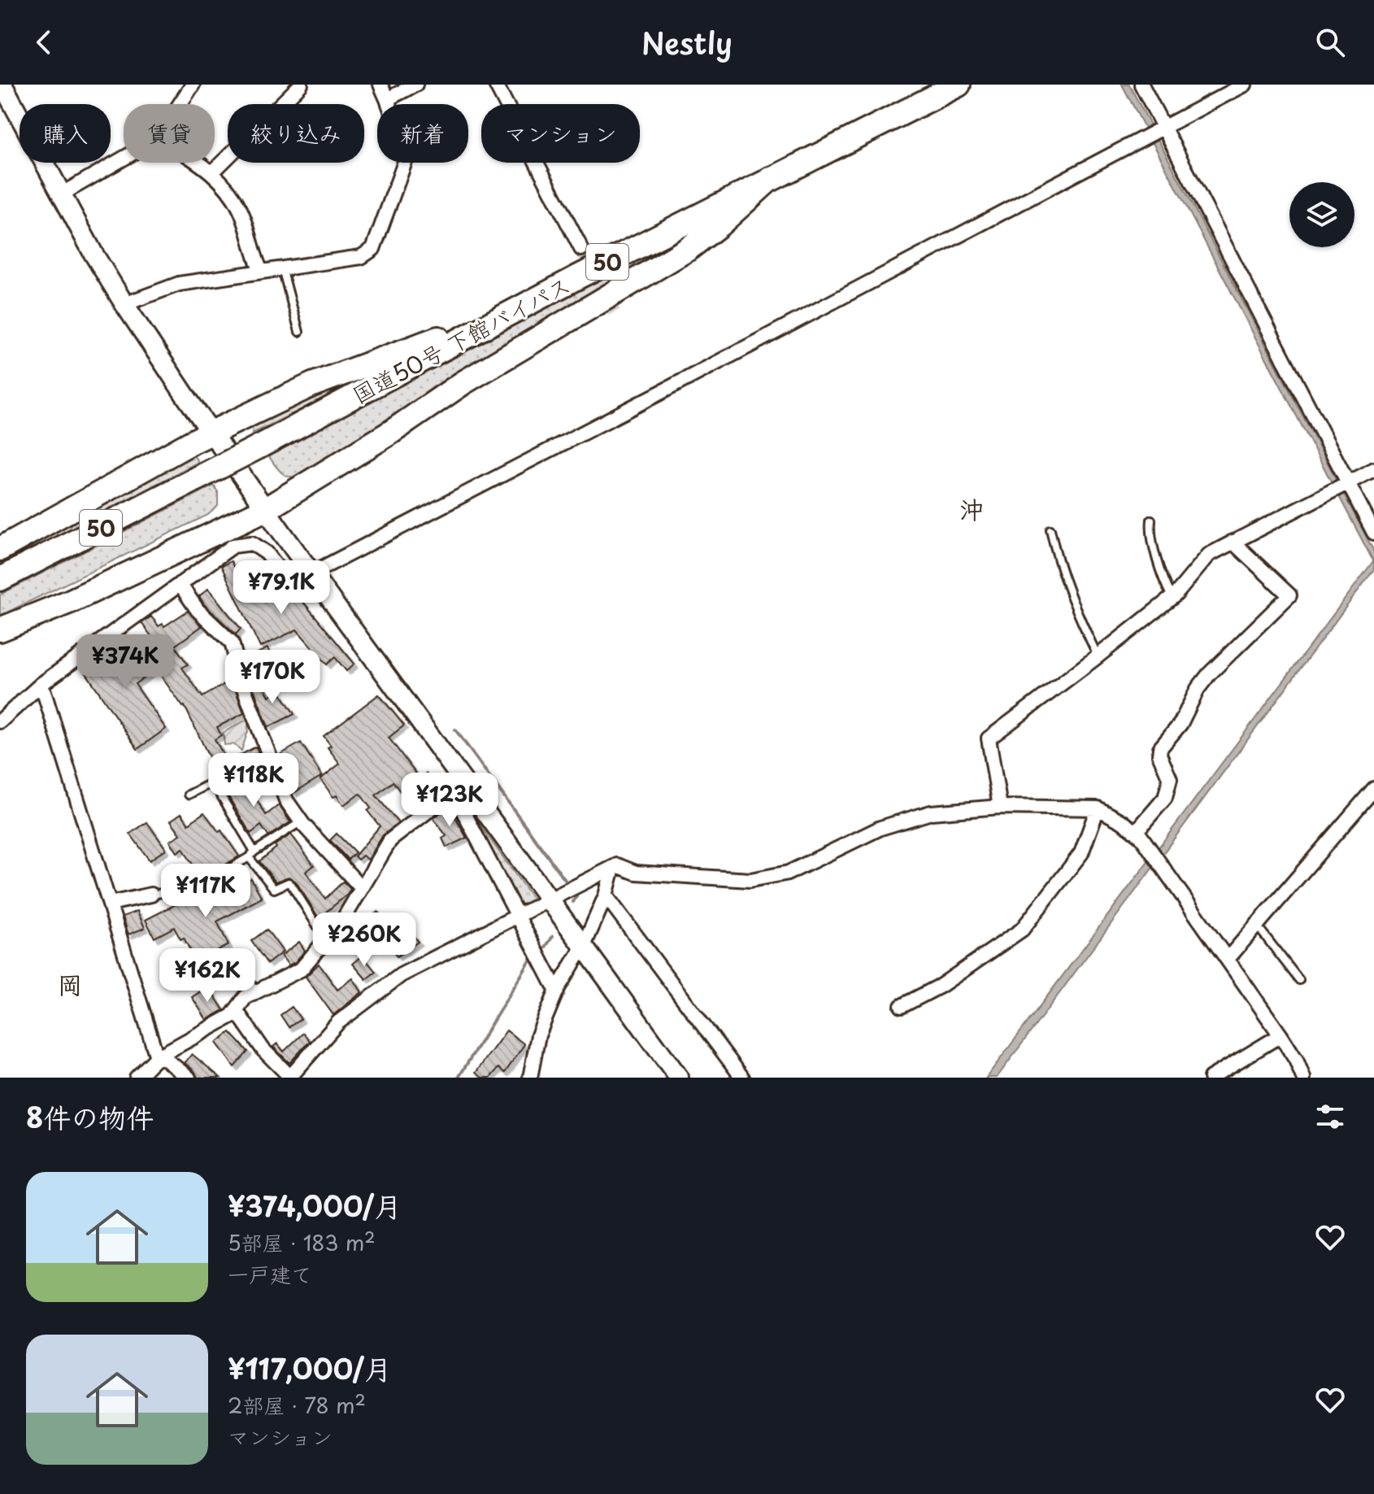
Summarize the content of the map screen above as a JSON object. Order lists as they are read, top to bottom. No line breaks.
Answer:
{"streets":{"highway":["50","国道50号 下館バイパス"]},"districts":["沖","岡"],"page":{"header":"Nestly","chip":["購入","賃貸","絞り込み","新着","マンション"],"price":["¥79.1K","¥374K","¥170K","¥118K","¥123K","¥117K","¥260K","¥162K"],"heading":"8件の物件","list":[{"name":"¥374,000/月","note":"5部屋 · 183 m² · 一戸建て"},{"name":"¥117,000/月","note":"2部屋 · 78 m² · マンション"}]}}
